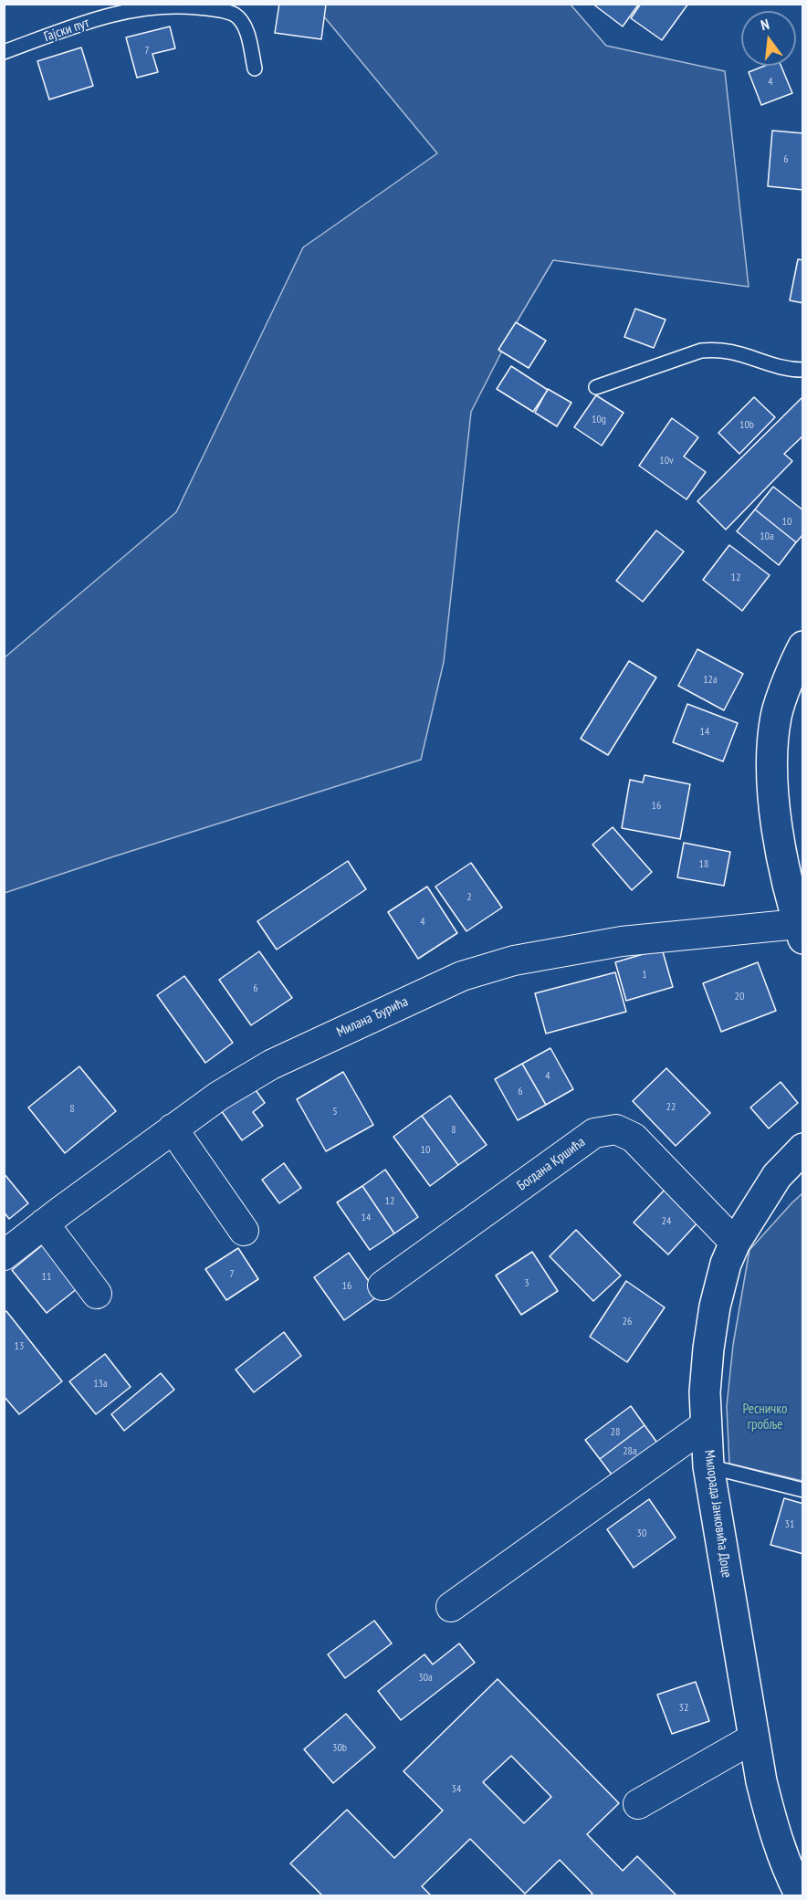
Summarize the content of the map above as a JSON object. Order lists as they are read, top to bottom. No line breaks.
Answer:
{"streets":{"street":["Милана Ђурића","Богдана Кршића","Милорада Јанковића Доце"],"lane":["Гајски пут"]},"crossings":[["Богдана Кршића","Милорада Јанковића Доце"]],"parks":["Ресничко гробље"],"house_numbers":["7","4","6","10g","10b","10v","10","10a","12","12a","14","16","18","2","4","1","6","20","4","6","22","8","5","8","10","12","14","24","7","11","3","16","26","13","13a","28","28a","31","30","30a","32","30b","34"],"north":"top"}
